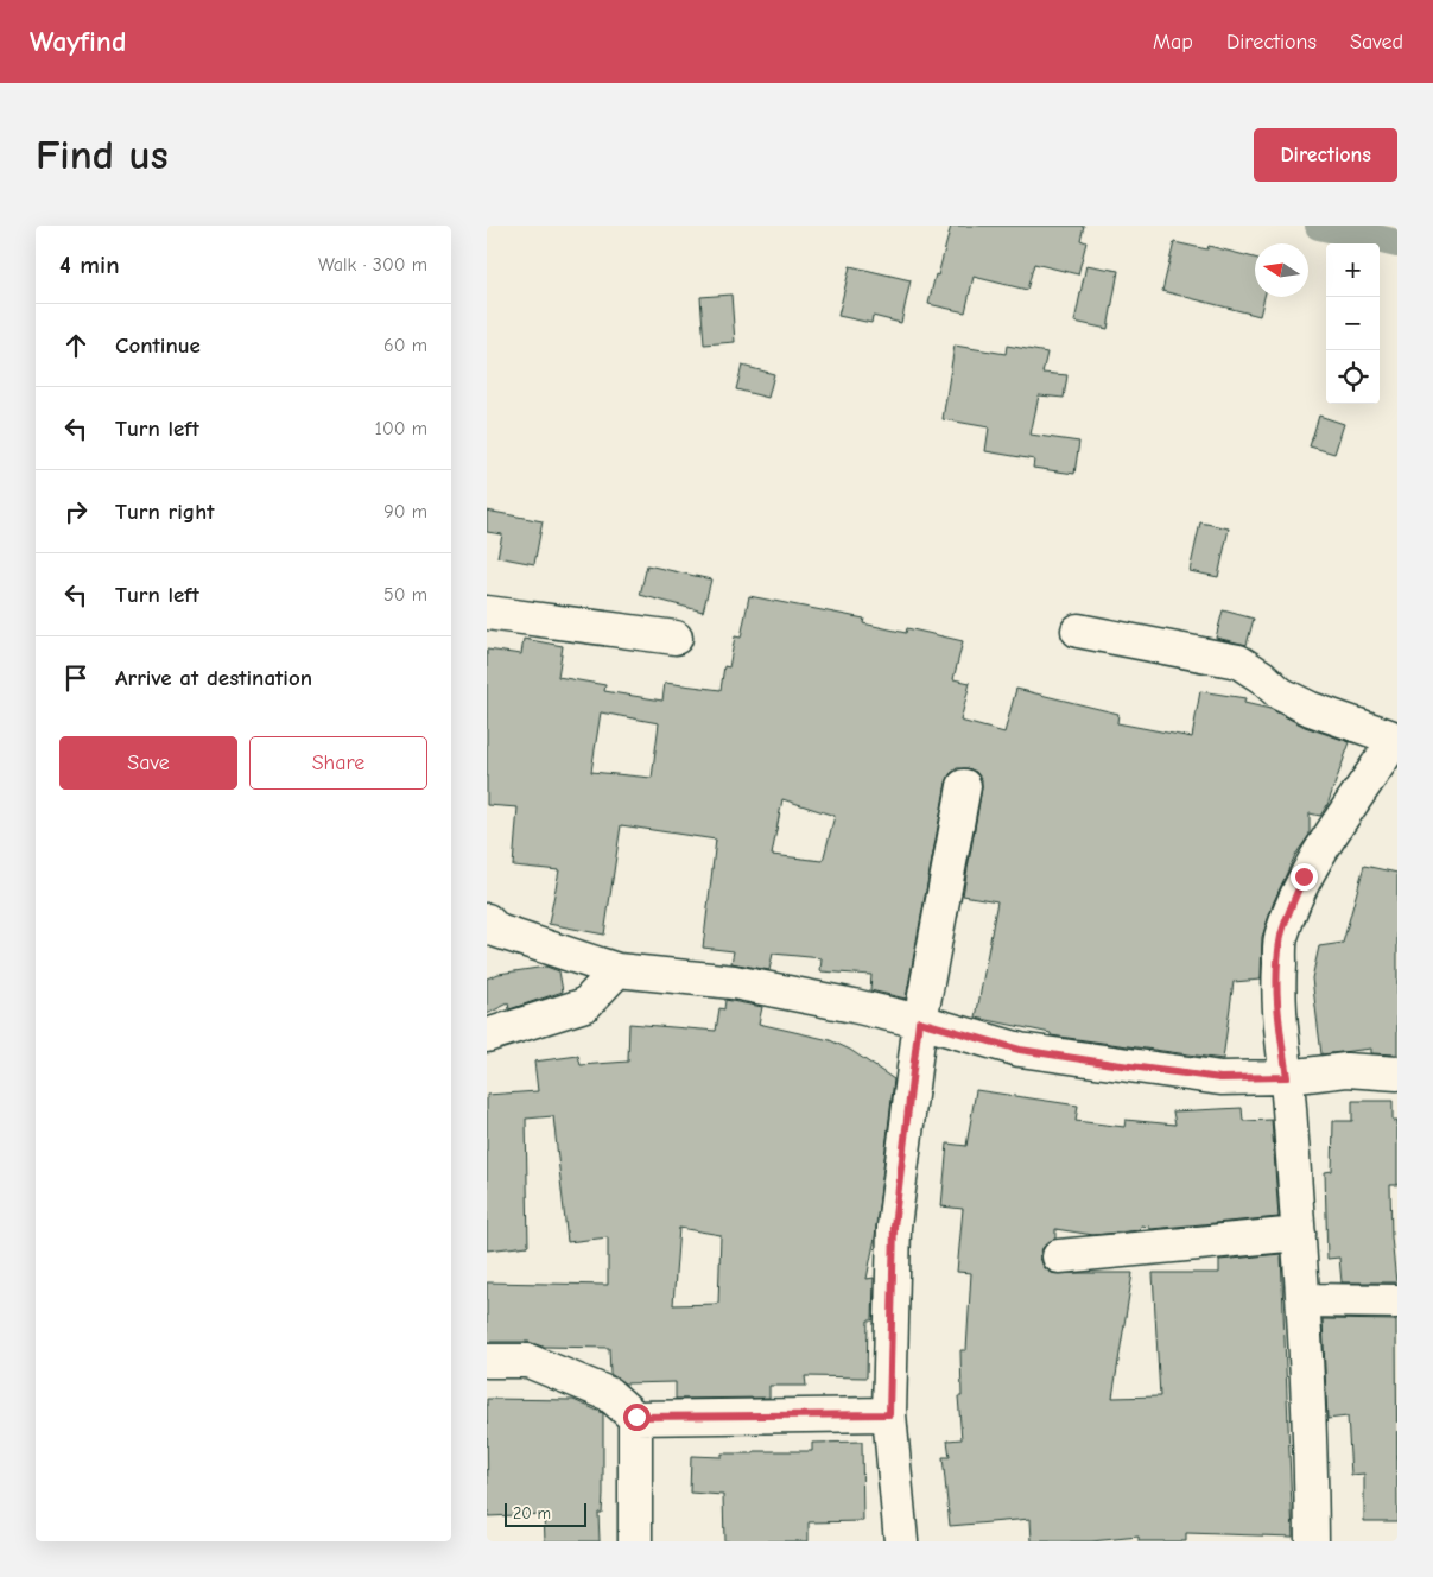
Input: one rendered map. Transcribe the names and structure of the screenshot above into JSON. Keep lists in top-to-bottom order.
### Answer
{
  "scale_bar": "20 m",
  "north": "left",
  "page": {
    "header": "Wayfind",
    "nav": ["Map", "Directions", "Saved"],
    "buttons": [
      "Directions",
      ["Save", "Share"]
    ],
    "title": "Find us",
    "heading": ["4 min", "Walk · 300 m"],
    "map_buttons": ["+", "−"],
    "list": [
      ["Continue", "60 m"],
      ["Turn left", "100 m"],
      ["Turn right", "90 m"],
      ["Turn left", "50 m"],
      "Arrive at destination"
    ],
    "scale": "20 m"
  }
}
